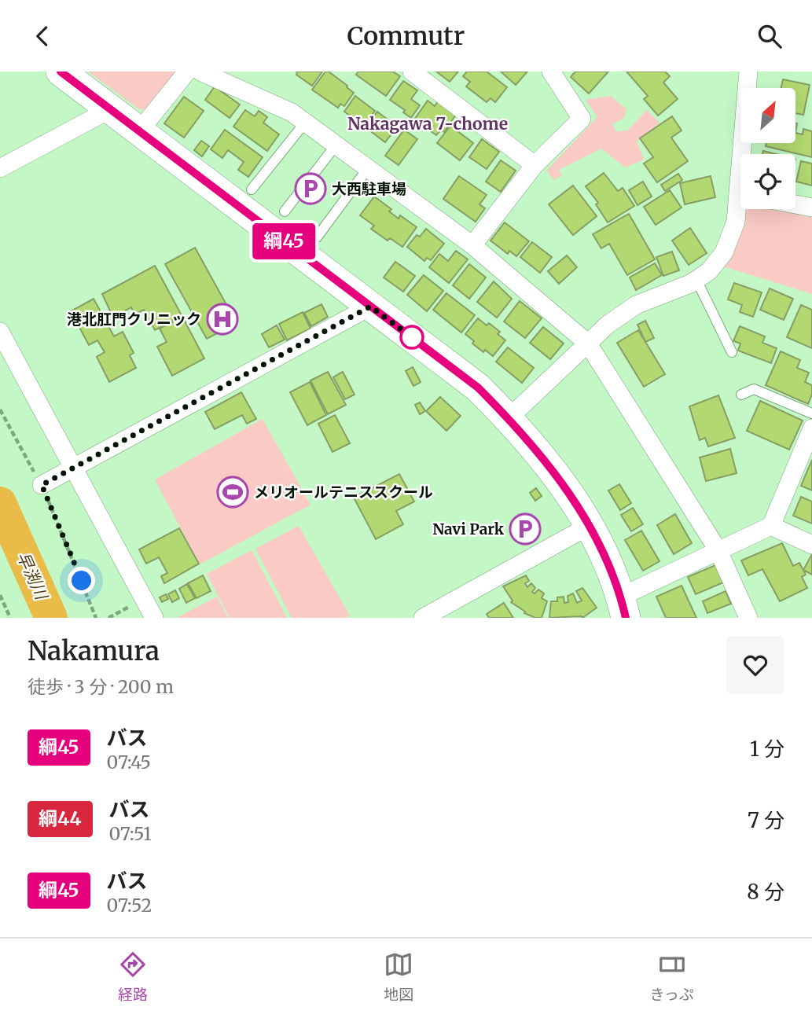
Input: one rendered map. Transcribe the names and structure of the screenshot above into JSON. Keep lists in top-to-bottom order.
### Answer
{
  "districts": ["Nakagawa 7-chome"],
  "water": ["早渕川"],
  "places": {
    "parking": ["大西駐車場", "Navi Park"],
    "hospital": ["港北肛門クリニック"],
    "sports": ["メリオールテニススクール"]
  },
  "lines": ["bus line 綱45"],
  "north": "top right",
  "page": {
    "header": "Commutr",
    "on_map": "綱45",
    "heading": ["Nakamura", "徒歩 · 3 分 · 200 m"],
    "list": [
      {
        "mark": "綱45",
        "name": "バス",
        "note": "07:45",
        "value": "1 分"
      },
      {
        "mark": "綱44",
        "name": "バス",
        "note": "07:51",
        "value": "7 分"
      },
      {
        "mark": "綱45",
        "name": "バス",
        "note": "07:52",
        "value": "8 分"
      }
    ],
    "tabs": ["経路", "地図", "きっぷ"]
  }
}
